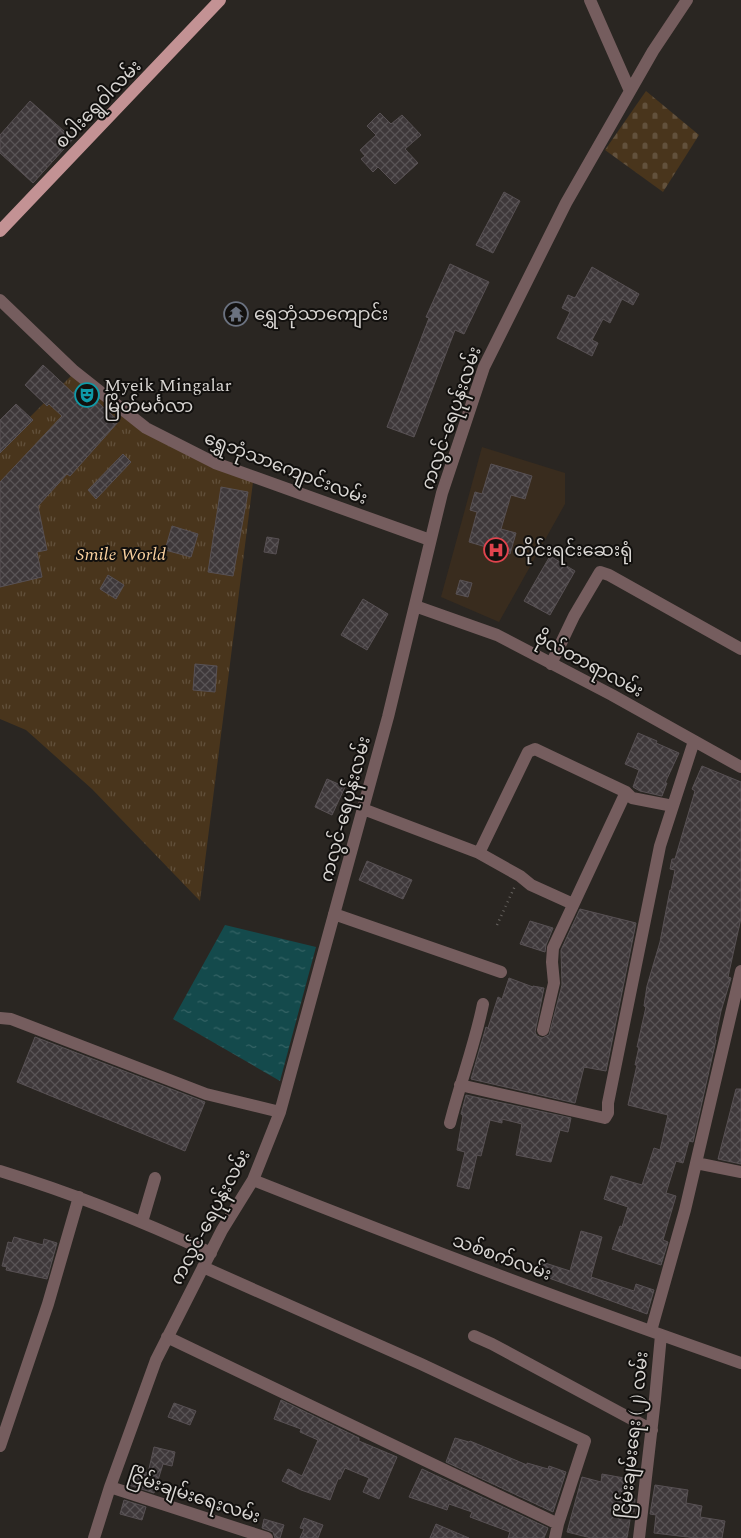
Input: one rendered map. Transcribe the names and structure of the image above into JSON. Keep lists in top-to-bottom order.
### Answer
{
  "streets": {
    "main road": ["စပါးရွေဝါလမ်း"],
    "street": [
      "ကလွင်-ရေပုန်းလမ်း",
      "ရွှေဘုံသာကျောင်းလမ်း",
      "ဗိုလ်တာရာလမ်း",
      "သစ်စက်လမ်း",
      "ငြိမ်းချမ်းရေး (၂) လမ်း",
      "ငြိမ်းချမ်းရေးလမ်း"
    ]
  },
  "crossings": [
    ["ကလွင်-ရေပုန်းလမ်း", "ရွှေဘုံသာကျောင်းလမ်း"],
    ["ကလွင်-ရေပုန်းလမ်း", "ဗိုလ်တာရာလမ်း"],
    ["ကလွင်-ရေပုန်းလမ်း", "သစ်စက်လမ်း"],
    ["ကလွင်-ရေပုန်းလမ်း", "ငြိမ်းချမ်းရေးလမ်း"],
    ["သစ်စက်လမ်း", "ငြိမ်းချမ်းရေး (၂) လမ်း"]
  ],
  "parks": ["Smile World"],
  "places": {
    "temple": ["ရွှေဘုံသာကျောင်း"],
    "theatre": ["Myeik Mingalar မြိတ်မင်္ဂလာ"],
    "hospital": ["တိုင်းရင်းဆေးရုံ"]
  }
}
